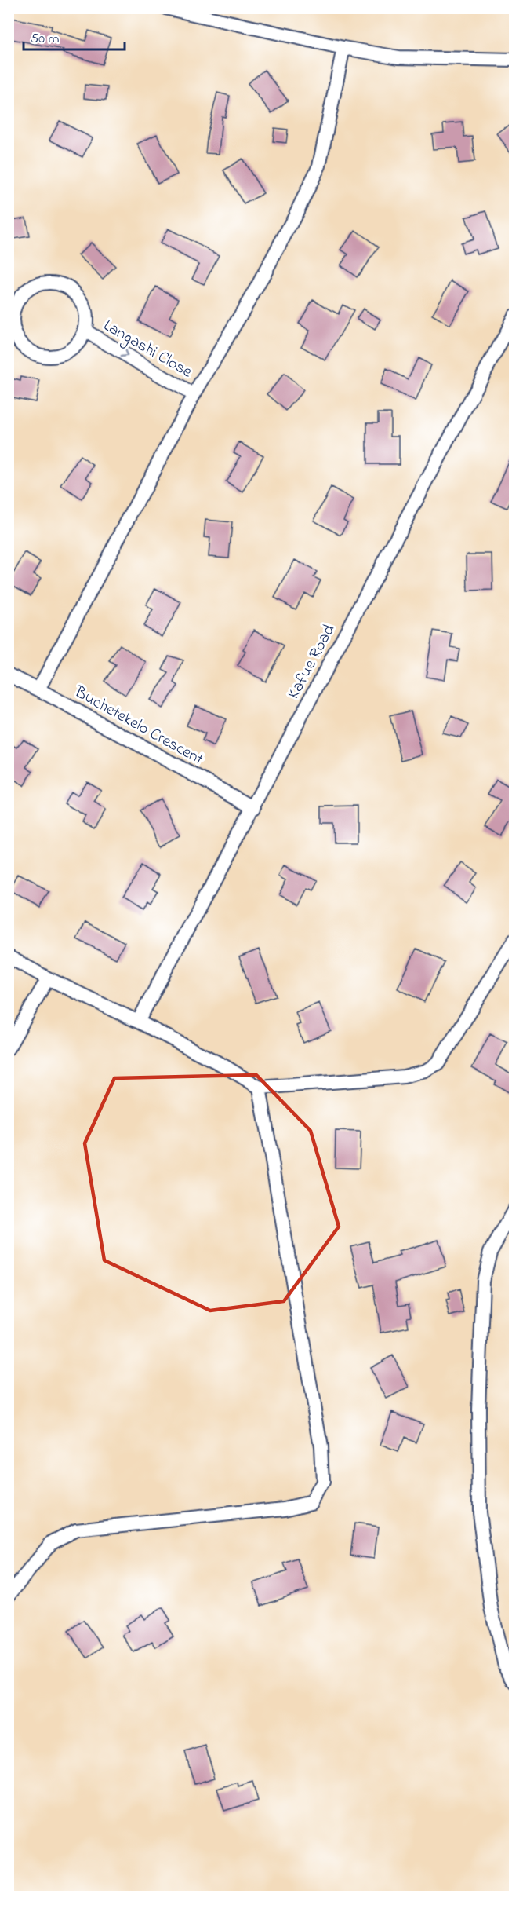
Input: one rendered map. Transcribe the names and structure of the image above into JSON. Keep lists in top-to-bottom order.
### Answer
{
  "streets": {
    "street": ["Langashi Close", "Kafue Road", "Buchetekelo Crescent"]
  },
  "crossings": [
    ["Kafue Road", "Buchetekelo Crescent"]
  ],
  "one_way": ["Langashi Close"],
  "scale_bar": "50 m"
}
